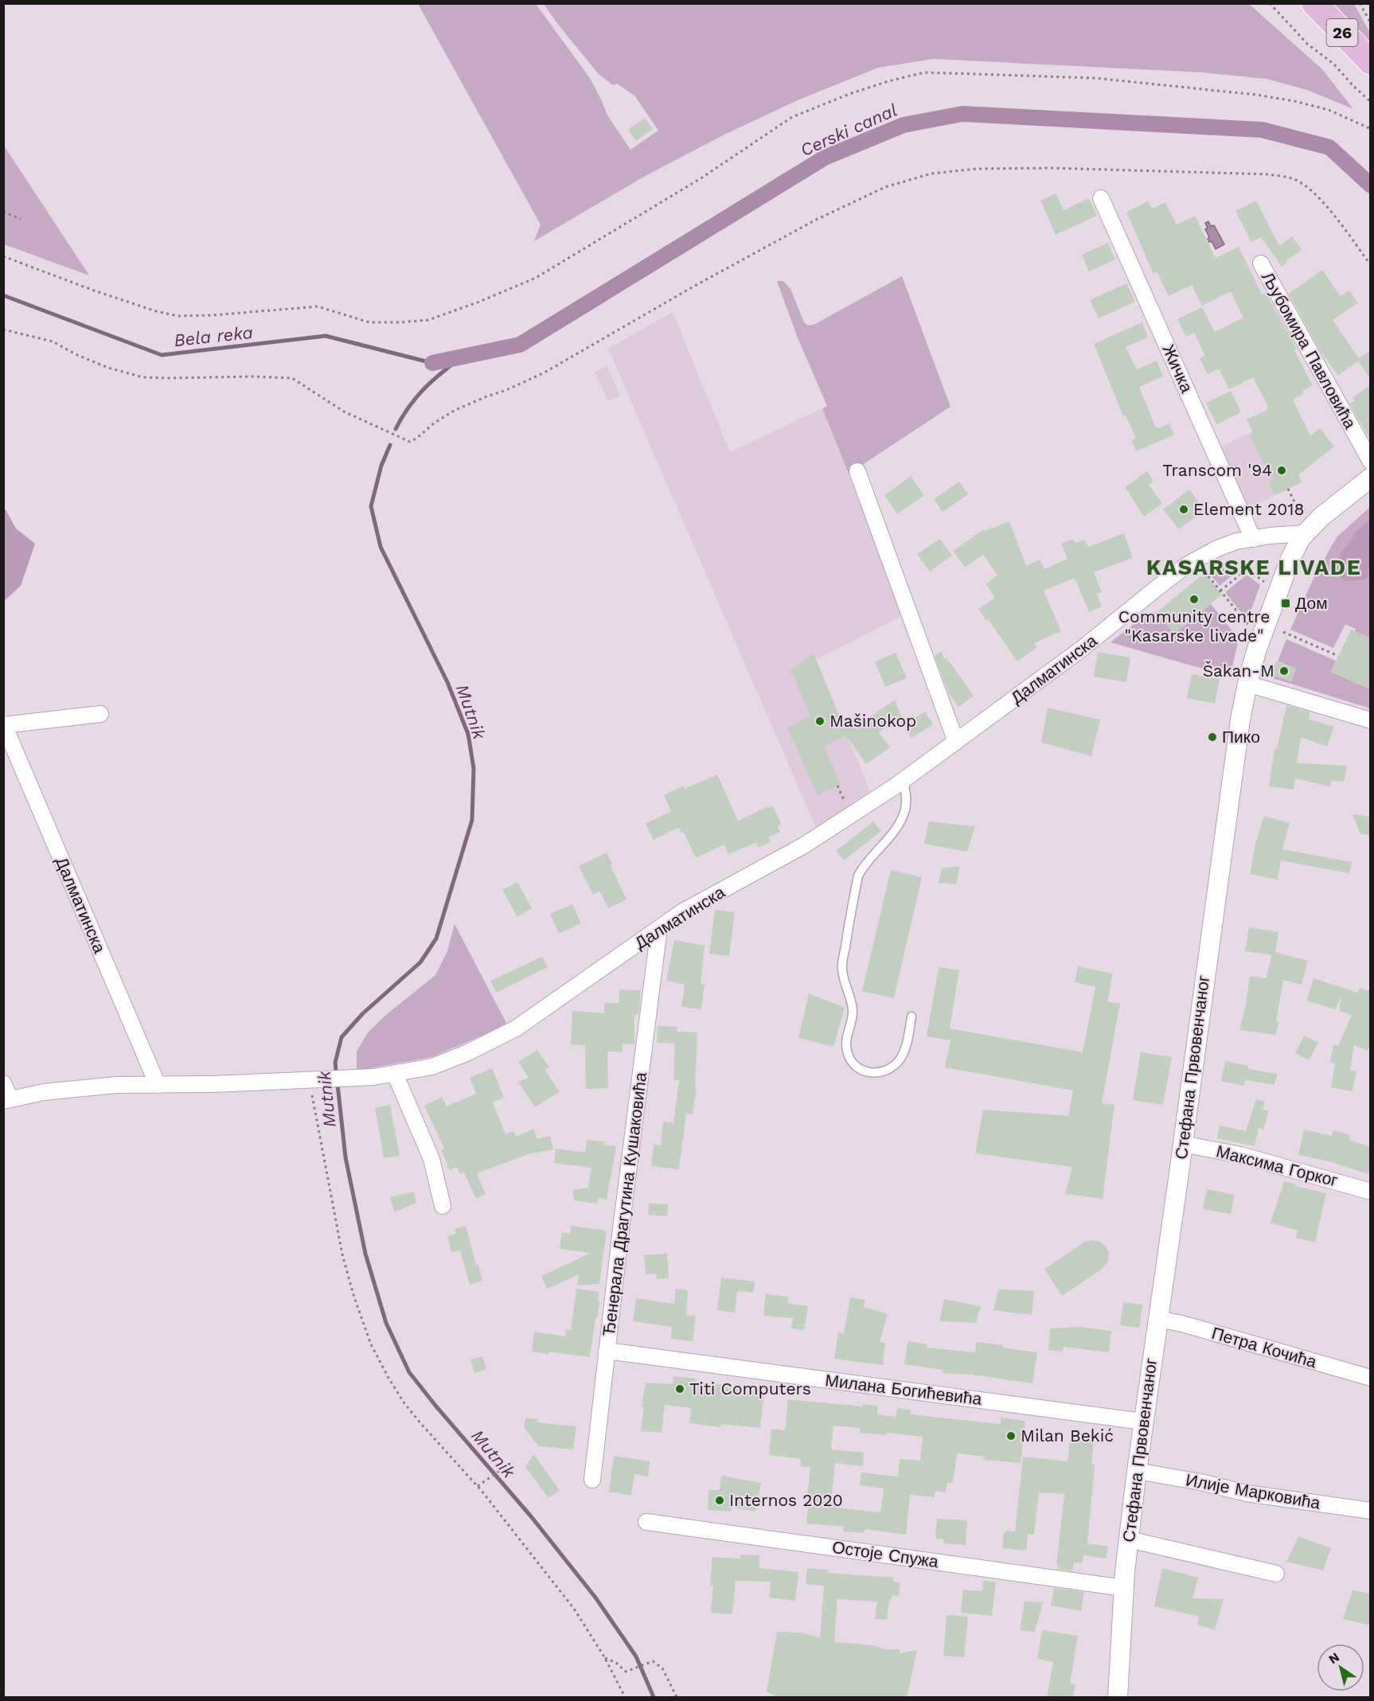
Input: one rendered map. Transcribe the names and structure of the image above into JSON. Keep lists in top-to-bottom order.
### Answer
{
  "streets": {
    "main road": ["26"],
    "street": [
      "Љубомира Павловића",
      "Жичка",
      "Далматинска",
      "Стефана Првовенчаног",
      "Максима Горког",
      "Ђенерала Драгутина Кушаковића",
      "Петра Кочића",
      "Милана Богићевића",
      "Илије Марковића",
      "Остоје Спужа"
    ]
  },
  "crossings": [
    ["Жичка", "Далматинска"],
    ["Далматинска", "Стефана Првовенчаног"],
    ["Далматинска", "Ђенерала Драгутина Кушаковића"],
    ["Стефана Првовенчаног", "Максима Горког"],
    ["Стефана Првовенчаног", "Петра Кочића"],
    ["Стефана Првовенчаног", "Милана Богићевића"],
    ["Стефана Првовенчаног", "Илије Марковића"],
    ["Стефана Првовенчаног", "Остоје Спужа"],
    ["Ђенерала Драгутина Кушаковића", "Милана Богићевића"]
  ],
  "districts": ["KASARSKE LIVADE"],
  "water": ["Cerski canal", "Bela reka", "Mutnik"],
  "places": {
    "other": [
      "Transcom '94",
      "Element 2018",
      "Community centre \"Kasarske livade\"",
      "Šakan-M",
      "Mašinokop",
      "Пико",
      "Titi Computers",
      "Milan Bekić",
      "Internos 2020"
    ],
    "transit": ["Дом"]
  },
  "north": "top left"
}
